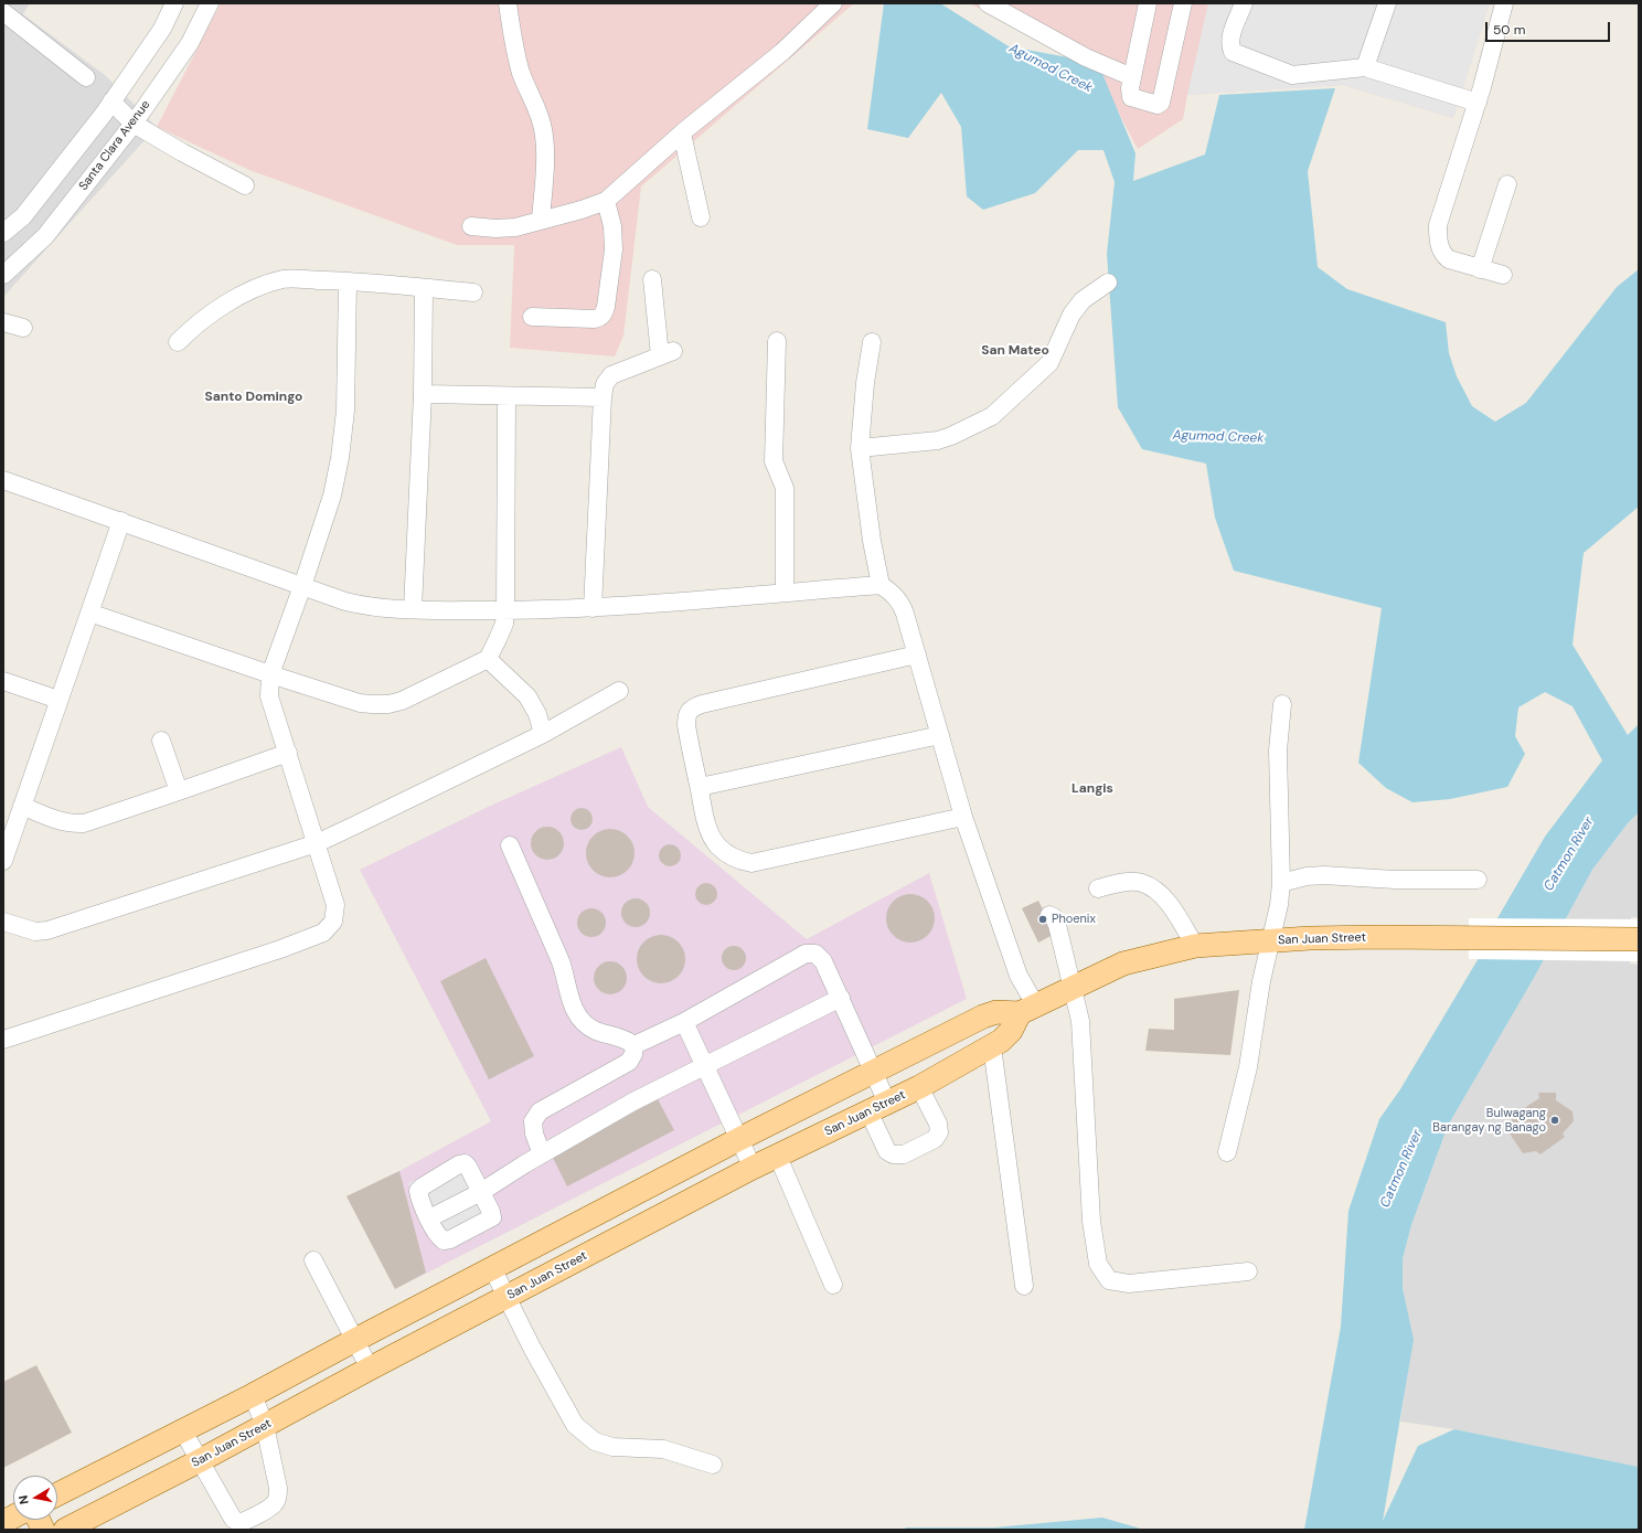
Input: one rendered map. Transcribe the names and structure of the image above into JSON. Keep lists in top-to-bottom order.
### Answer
{
  "streets": {
    "main road": ["San Juan Street"],
    "street": ["Santa Clara Avenue"]
  },
  "districts": ["San Mateo", "Santo Domingo", "Langis"],
  "water": ["Agumod Creek", "Catmon River"],
  "places": ["Phoenix", "Bulwagang Barangay ng Banago"],
  "scale_bar": "50 m",
  "north": "left"
}
